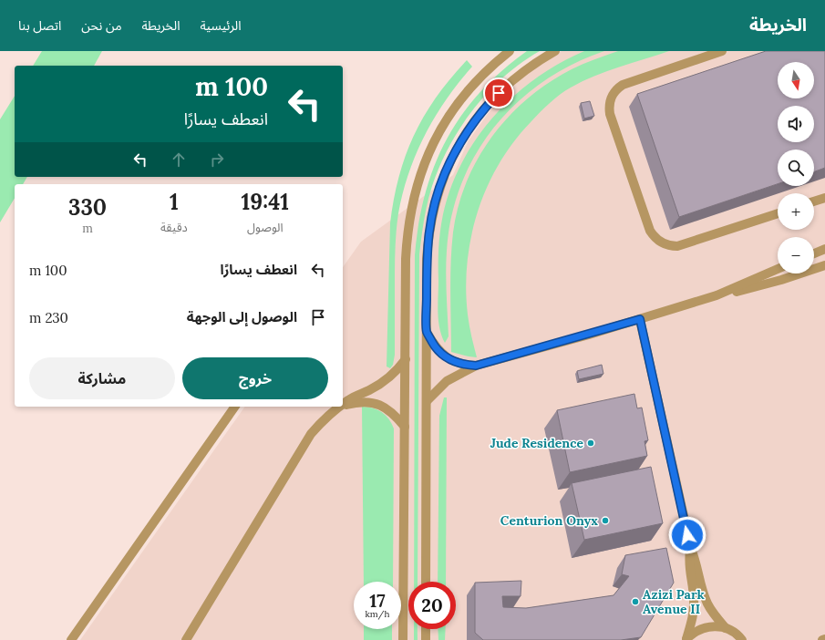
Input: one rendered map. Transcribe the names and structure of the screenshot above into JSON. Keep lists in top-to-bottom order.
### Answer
{
  "places": ["Jude Residence", "Centurion Onyx", "Azizi Park Avenue II"],
  "north": "bottom",
  "page": {
    "header": "الخريطة",
    "nav": [
      "الرئيسية",
      "الخريطة",
      "من نحن",
      "اتصل بنا"
    ],
    "map_buttons": ["+", "−"],
    "turn": ["100 m", "انعطف يسارًا"],
    "eta": [
      "19:41",
      "الوصول",
      "1",
      "دقيقة",
      "330",
      "m"
    ],
    "list": [
      {
        "name": "انعطف يسارًا",
        "value": "100 m"
      },
      {
        "name": "الوصول إلى الوجهة",
        "value": "230 m"
      }
    ],
    "buttons": ["خروج", "مشاركة"],
    "speed": "17 km/h",
    "limit": "20"
  }
}
